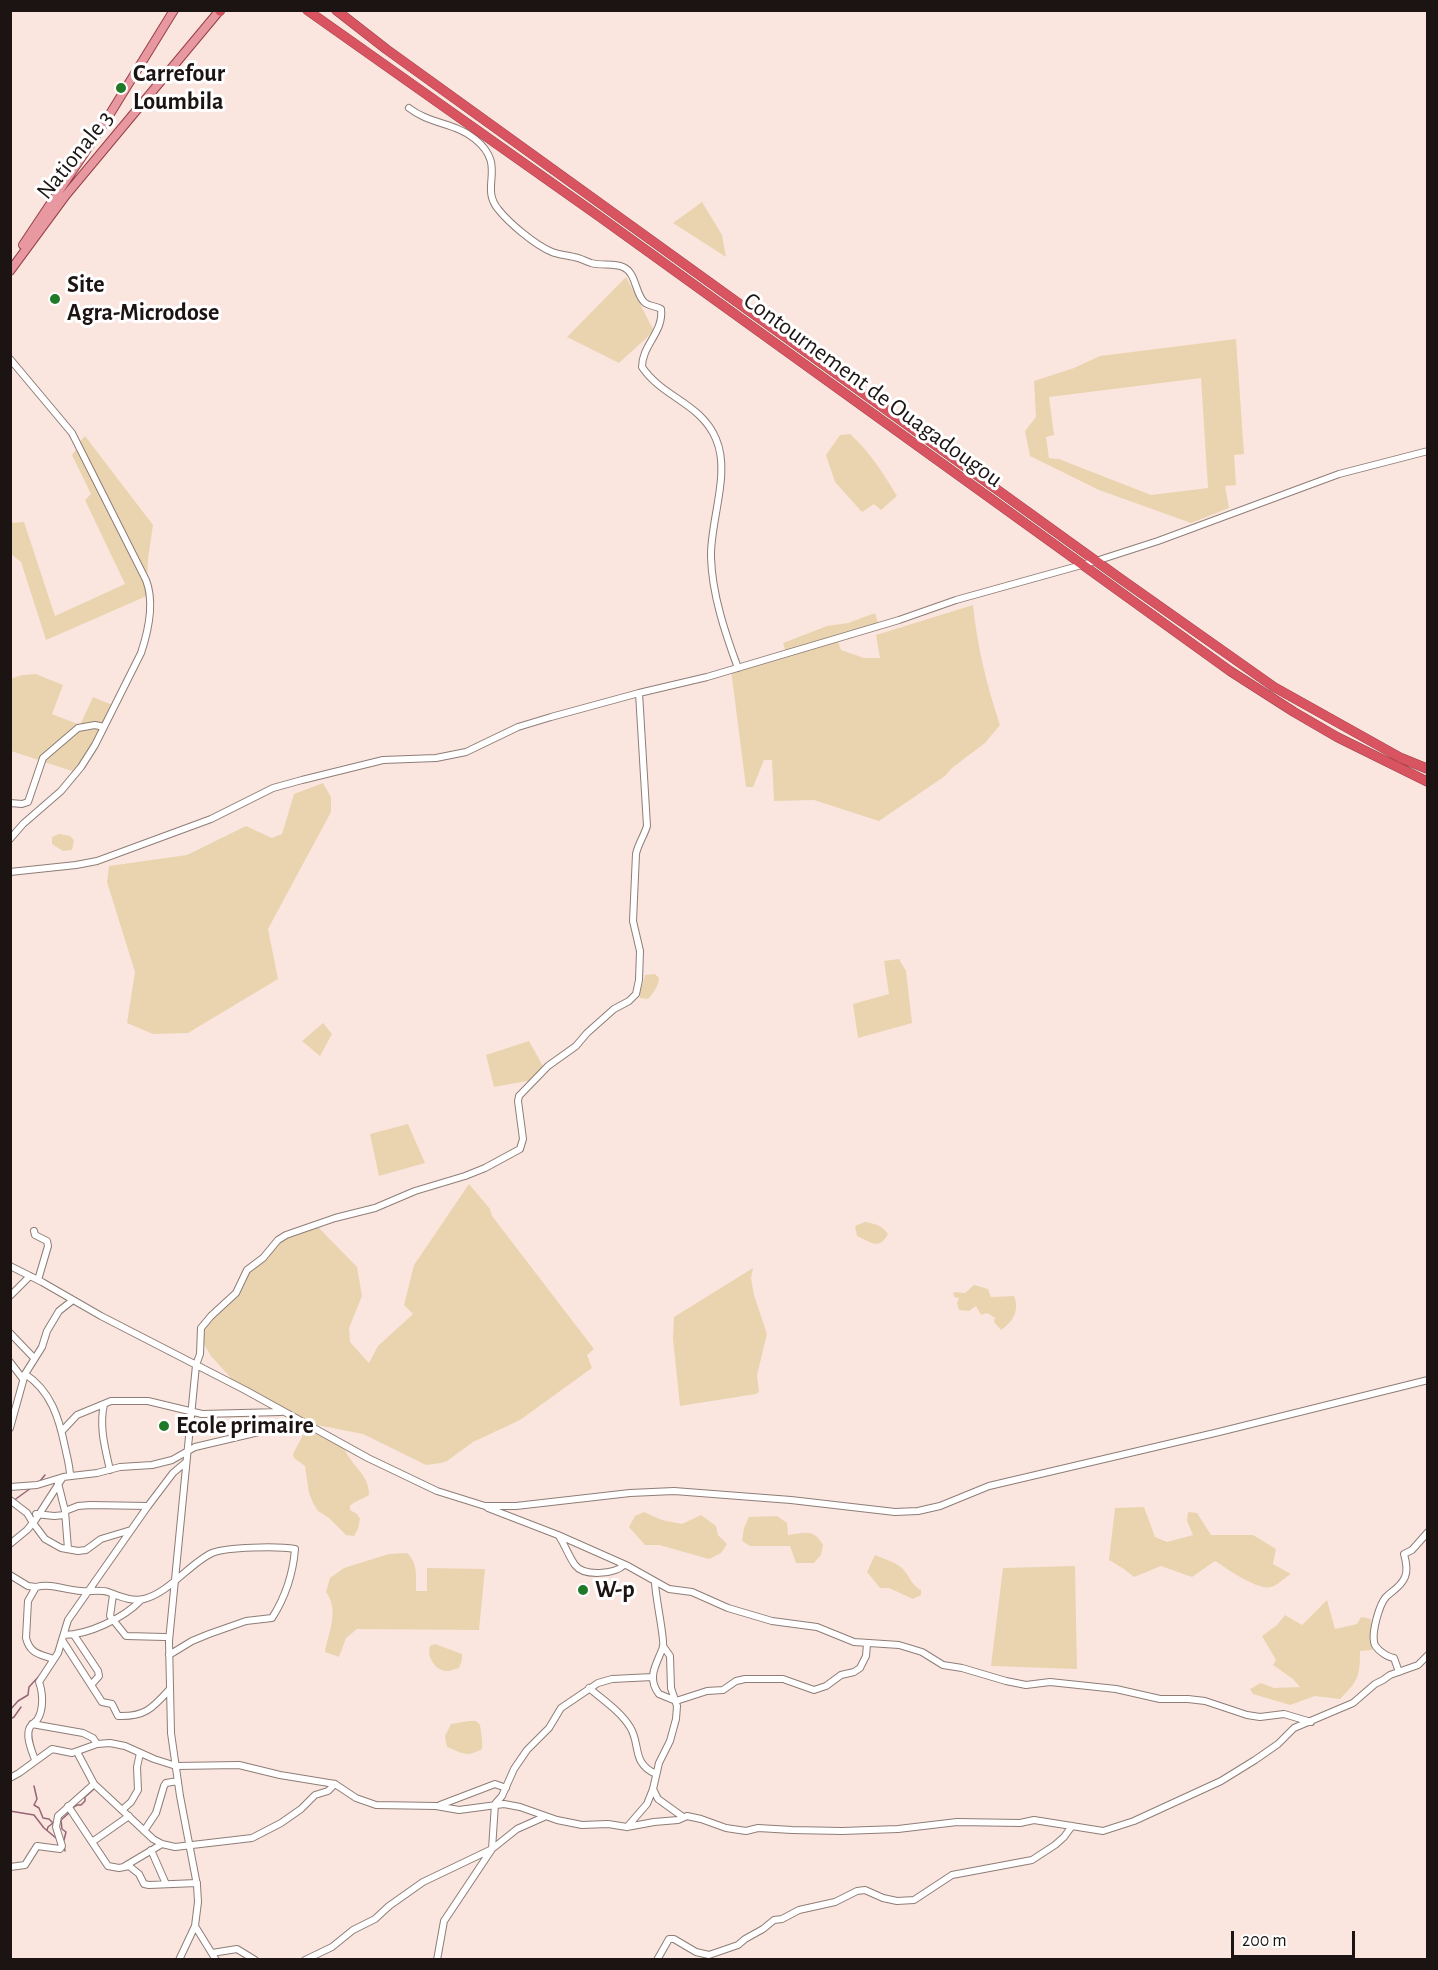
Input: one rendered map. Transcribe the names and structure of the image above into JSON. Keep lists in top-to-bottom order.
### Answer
{
  "streets": {
    "highway": ["Contournement de Ouagadougou"],
    "main road": ["Nationale 3"]
  },
  "places": [
    "Carrefour Loumbila",
    "Site Agra-Microdose",
    "Ecole primaire",
    "W-p"
  ],
  "scale_bar": "200 m"
}
